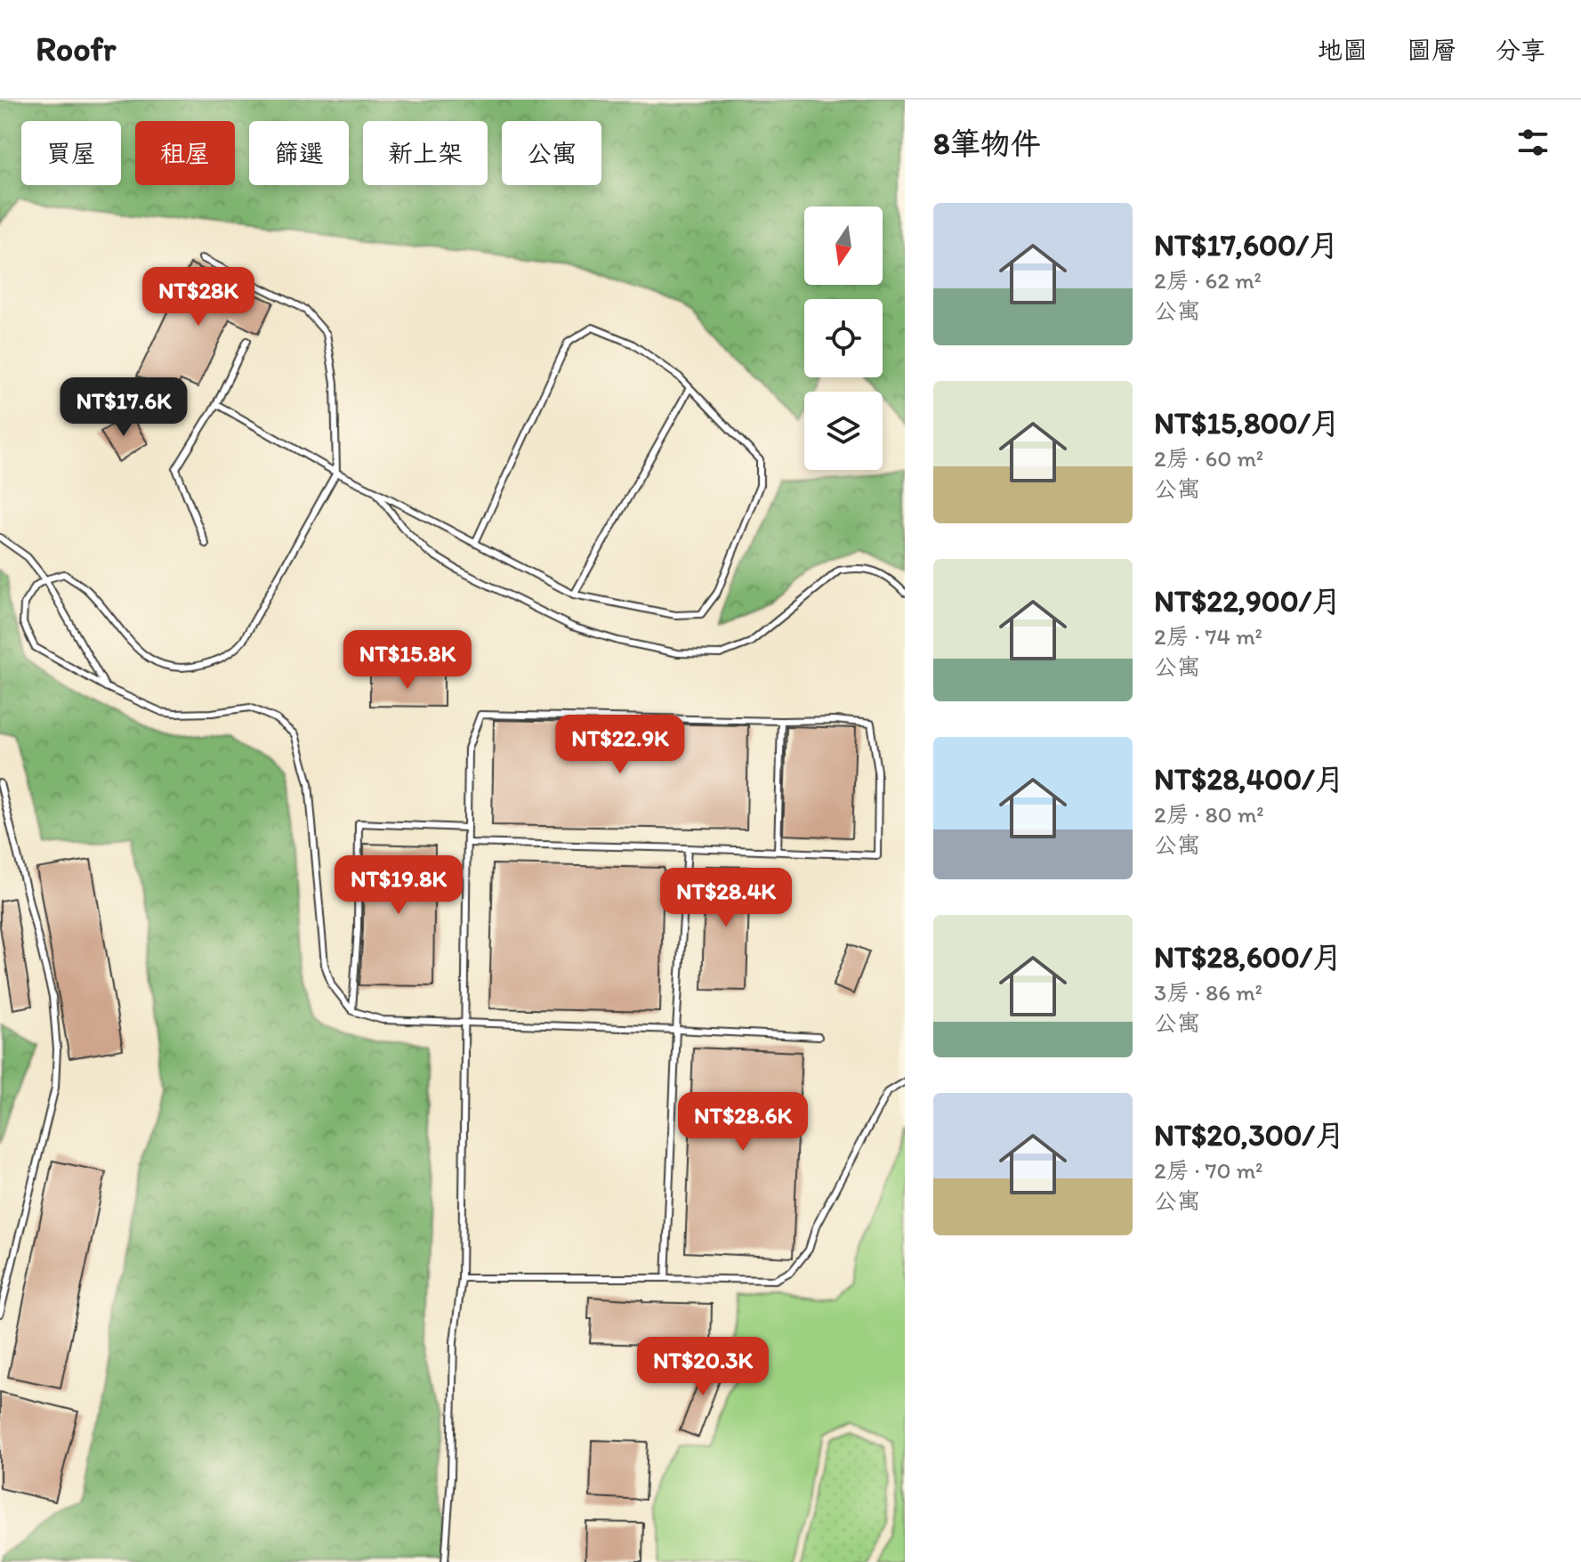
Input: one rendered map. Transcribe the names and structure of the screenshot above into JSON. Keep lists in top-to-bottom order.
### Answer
{
  "north": "bottom",
  "page": {
    "header": "Roofr",
    "nav": ["地圖", "圖層", "分享"],
    "heading": "8筆物件",
    "chip": [
      "買屋",
      "租屋",
      "篩選",
      "新上架",
      "公寓"
    ],
    "list": [
      {
        "name": "NT$17,600/月",
        "note": "2房 · 62 m² · 公寓"
      },
      {
        "name": "NT$15,800/月",
        "note": "2房 · 60 m² · 公寓"
      },
      {
        "name": "NT$22,900/月",
        "note": "2房 · 74 m² · 公寓"
      },
      {
        "name": "NT$28,400/月",
        "note": "2房 · 80 m² · 公寓"
      },
      {
        "name": "NT$28,600/月",
        "note": "3房 · 86 m² · 公寓"
      },
      {
        "name": "NT$20,300/月",
        "note": "2房 · 70 m² · 公寓"
      }
    ],
    "price": [
      "NT$28K",
      "NT$17.6K",
      "NT$15.8K",
      "NT$22.9K",
      "NT$19.8K",
      "NT$28.4K",
      "NT$28.6K",
      "NT$20.3K"
    ]
  }
}
